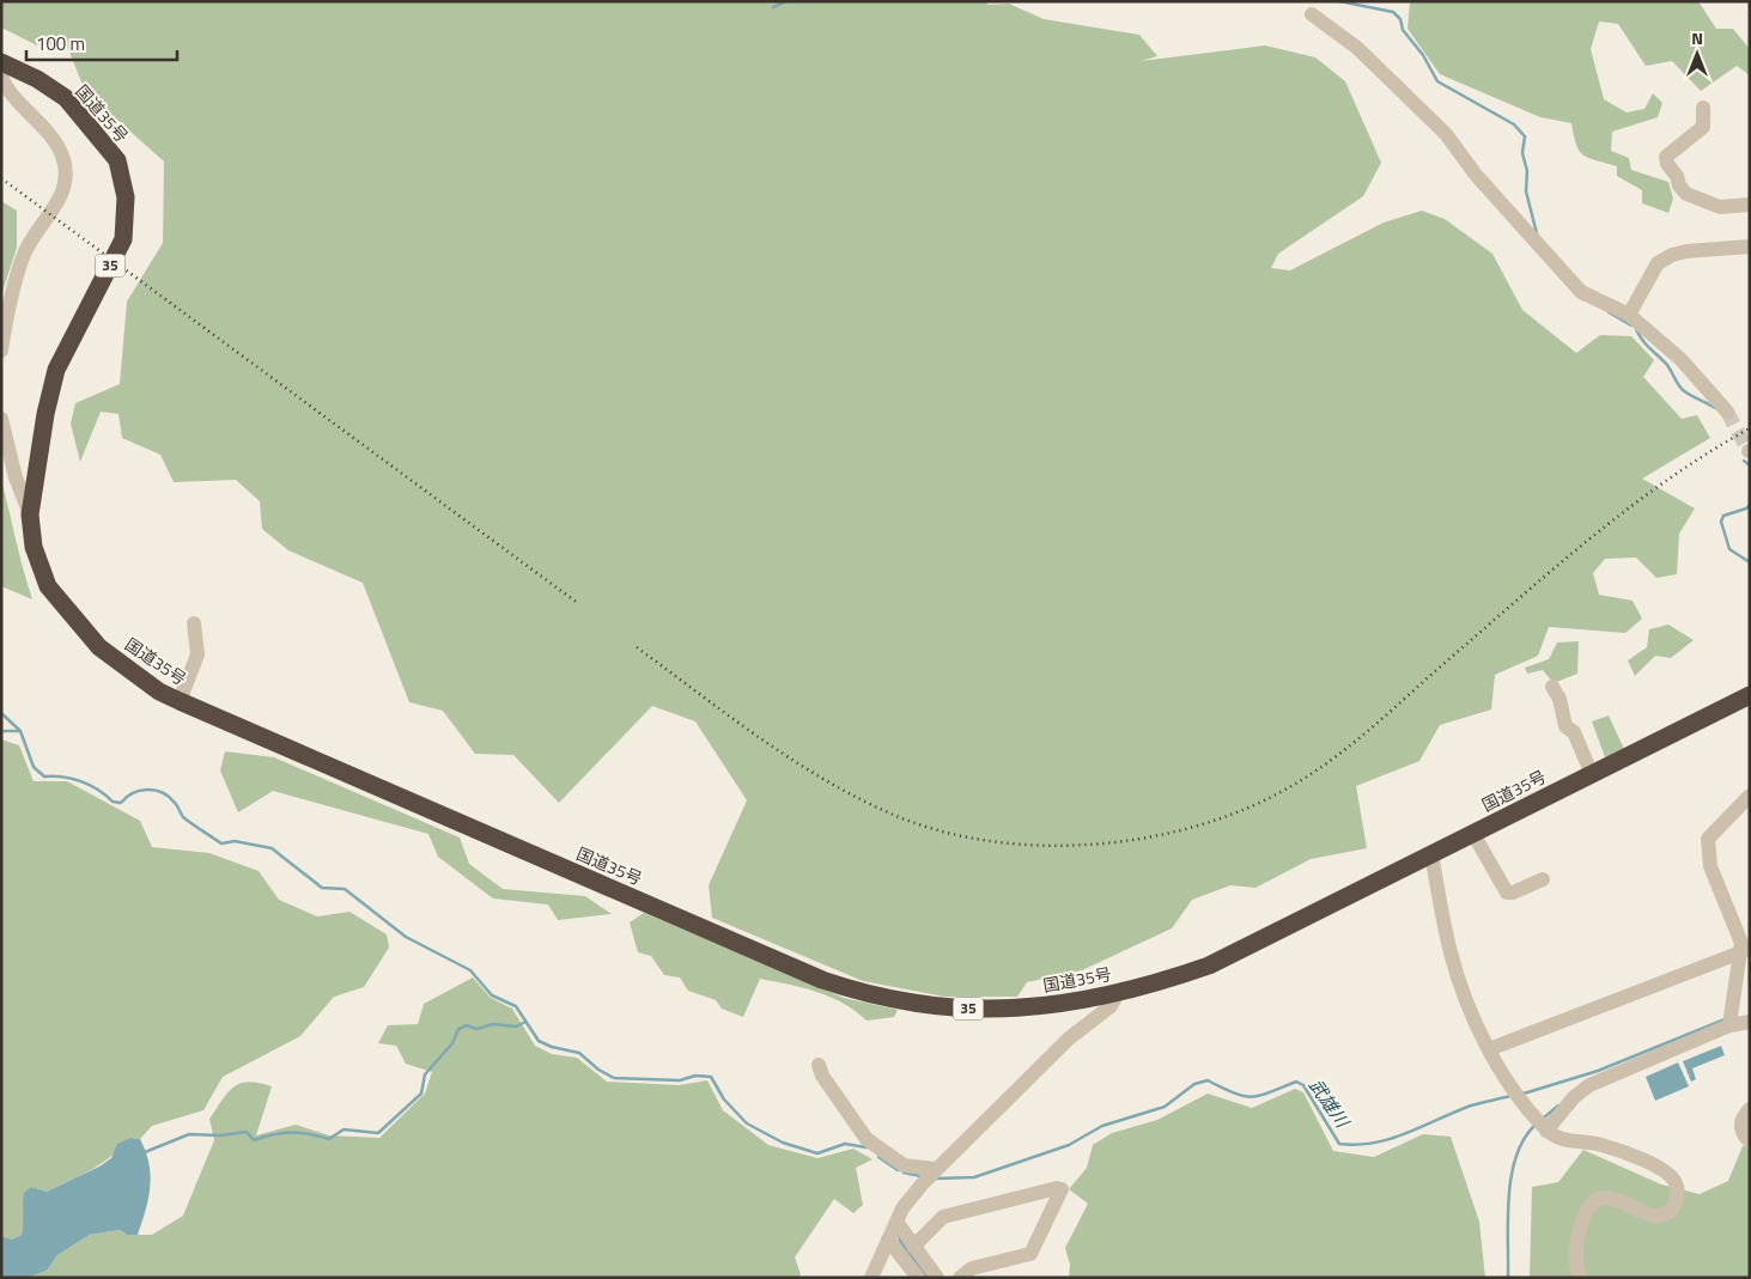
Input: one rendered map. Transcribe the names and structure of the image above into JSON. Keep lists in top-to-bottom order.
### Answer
{
  "streets": {
    "highway": ["国道35号", "35"]
  },
  "crossings": [
    ["国道35号", "35"]
  ],
  "water": ["武雄川"],
  "scale_bar": "100 m",
  "north": "top"
}
